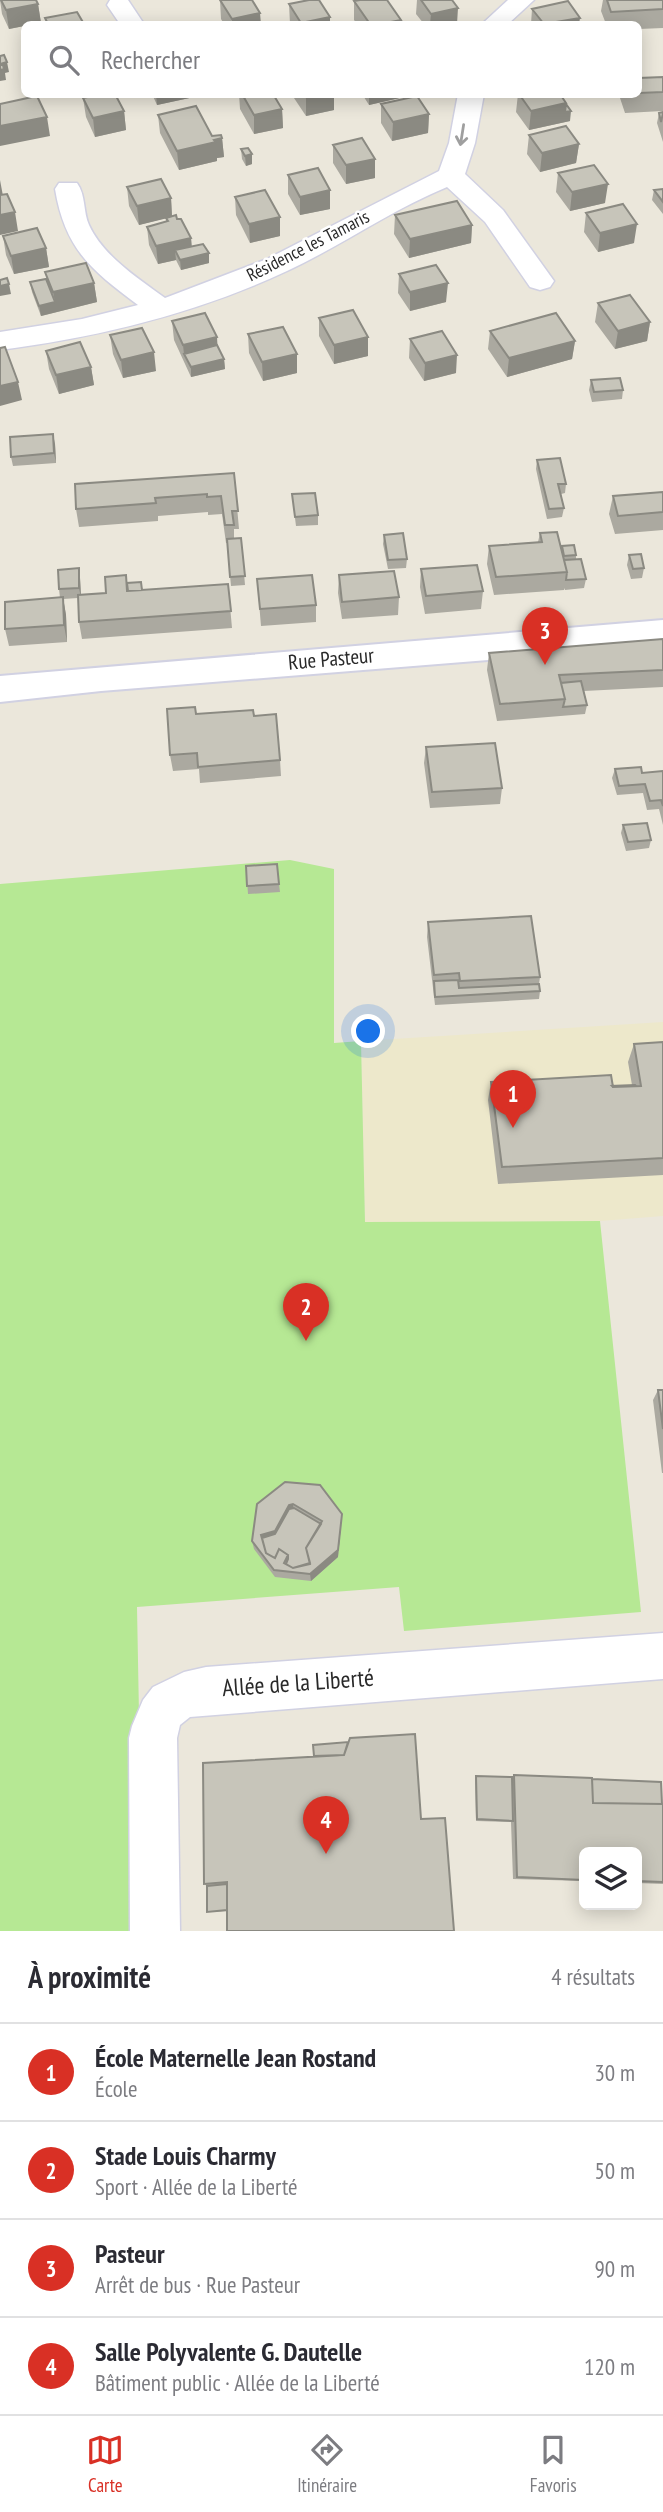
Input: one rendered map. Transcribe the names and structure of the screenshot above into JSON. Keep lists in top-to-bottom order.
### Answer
{
  "streets": {
    "street": ["Résidence les Tamaris", "Rue Pasteur", "Allée de la Liberté"]
  },
  "page": {
    "search": "Rechercher",
    "pins": [
      "3",
      "1",
      "2",
      "4"
    ],
    "heading": ["À proximité", "4 résultats"],
    "list": [
      {
        "mark": "1",
        "name": "École Maternelle Jean Rostand",
        "note": "École",
        "value": "30 m"
      },
      {
        "mark": "2",
        "name": "Stade Louis Charmy",
        "note": "Sport · Allée de la Liberté",
        "value": "50 m"
      },
      {
        "mark": "3",
        "name": "Pasteur",
        "note": "Arrêt de bus · Rue Pasteur",
        "value": "90 m"
      },
      {
        "mark": "4",
        "name": "Salle Polyvalente G. Dautelle",
        "note": "Bâtiment public · Allée de la Liberté",
        "value": "120 m"
      }
    ],
    "nav": ["Carte", "Itinéraire", "Favoris"]
  }
}
